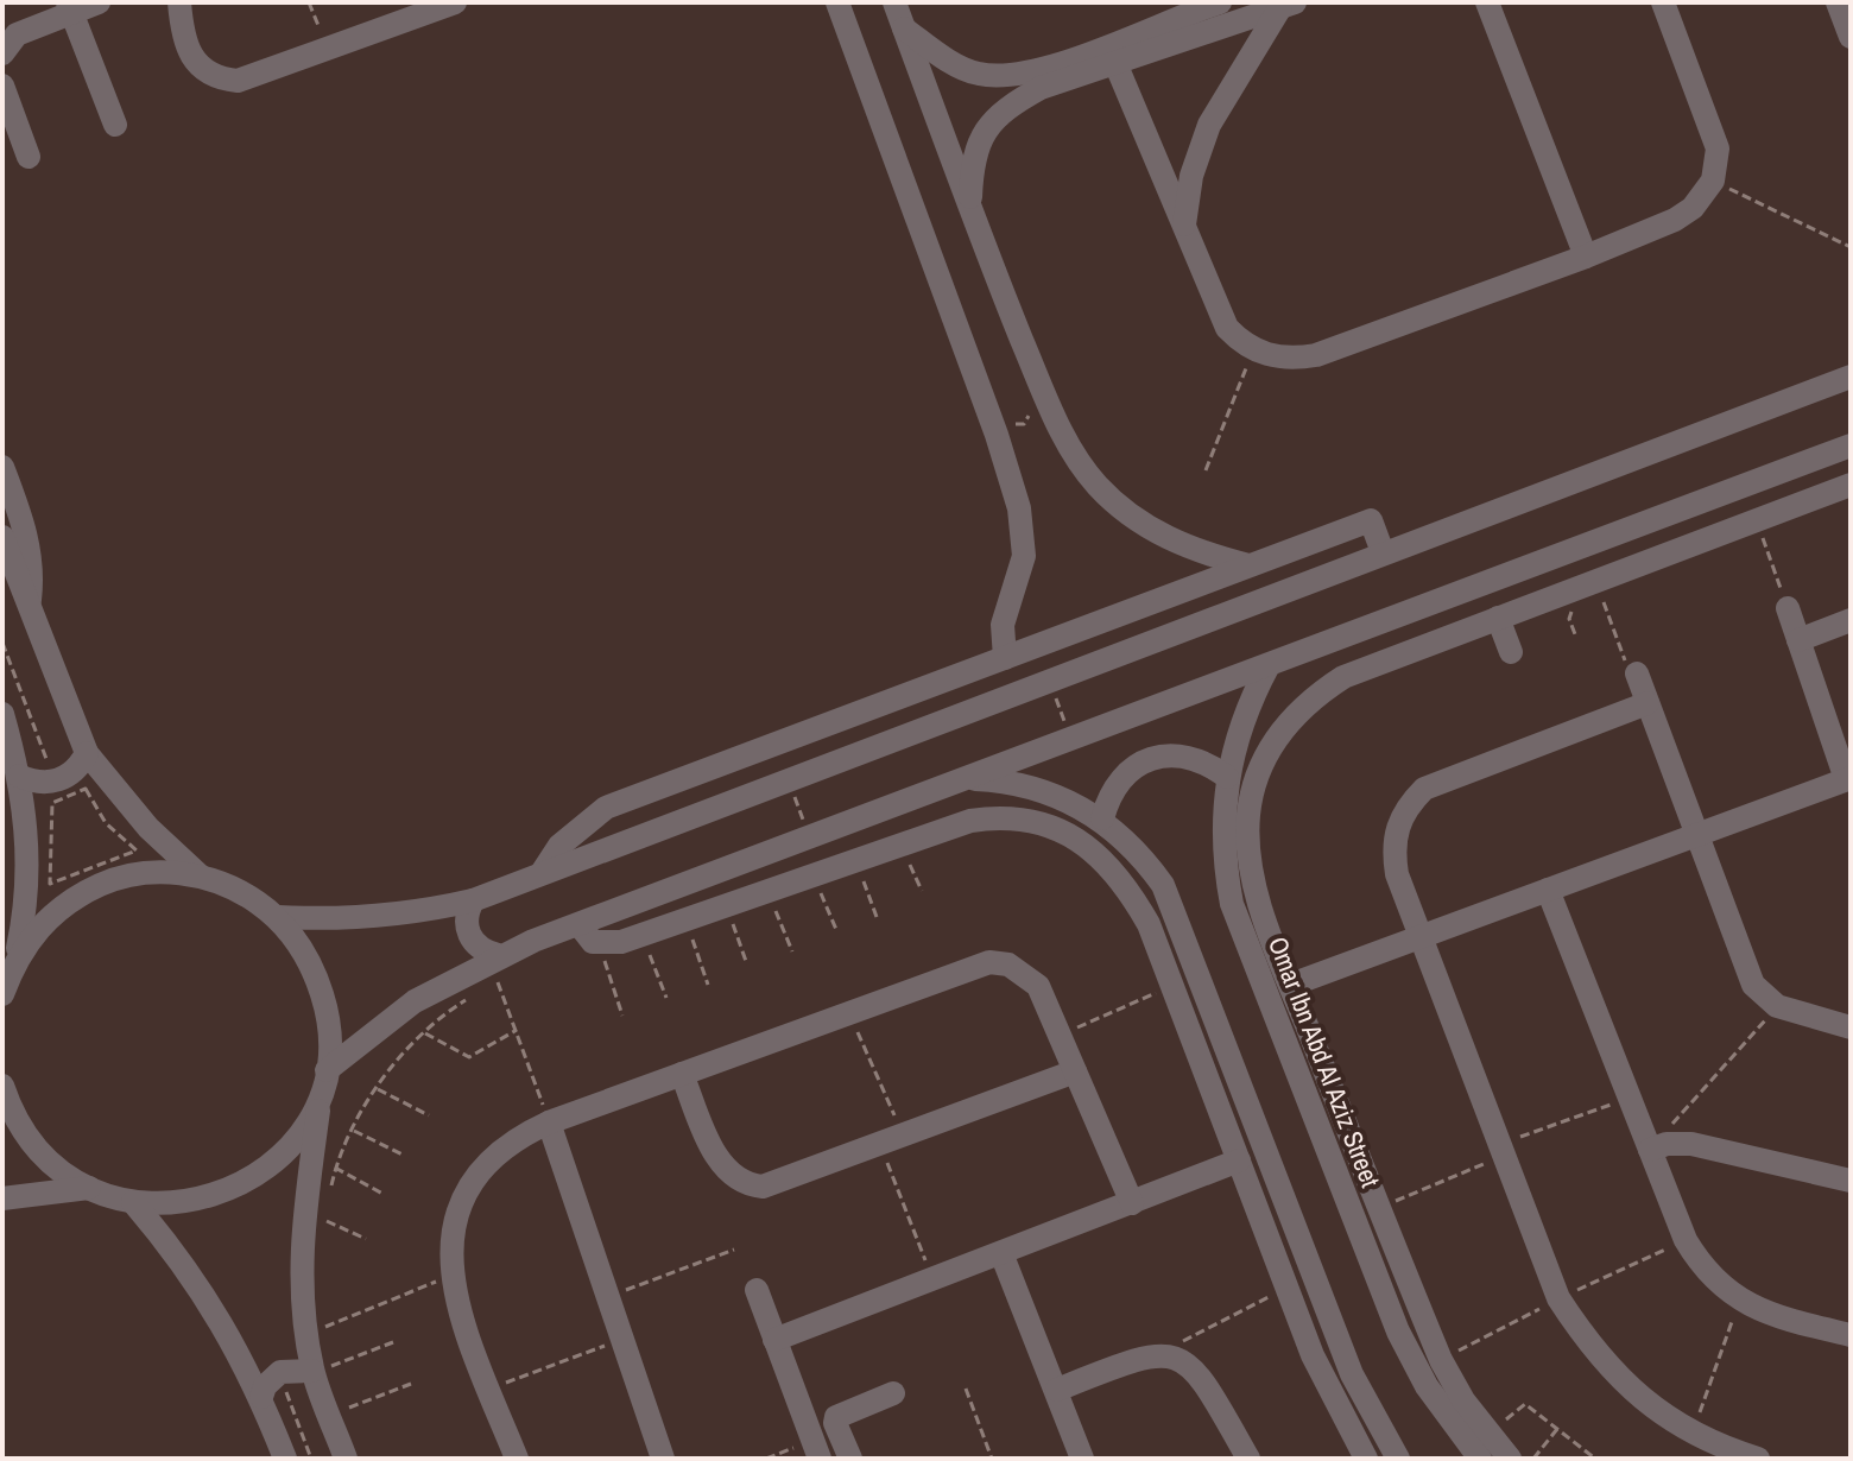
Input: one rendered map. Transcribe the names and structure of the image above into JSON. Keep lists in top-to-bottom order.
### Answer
{
  "streets": {
    "street": ["Omar Ibn Abd Al Aziz Street"]
  }
}
